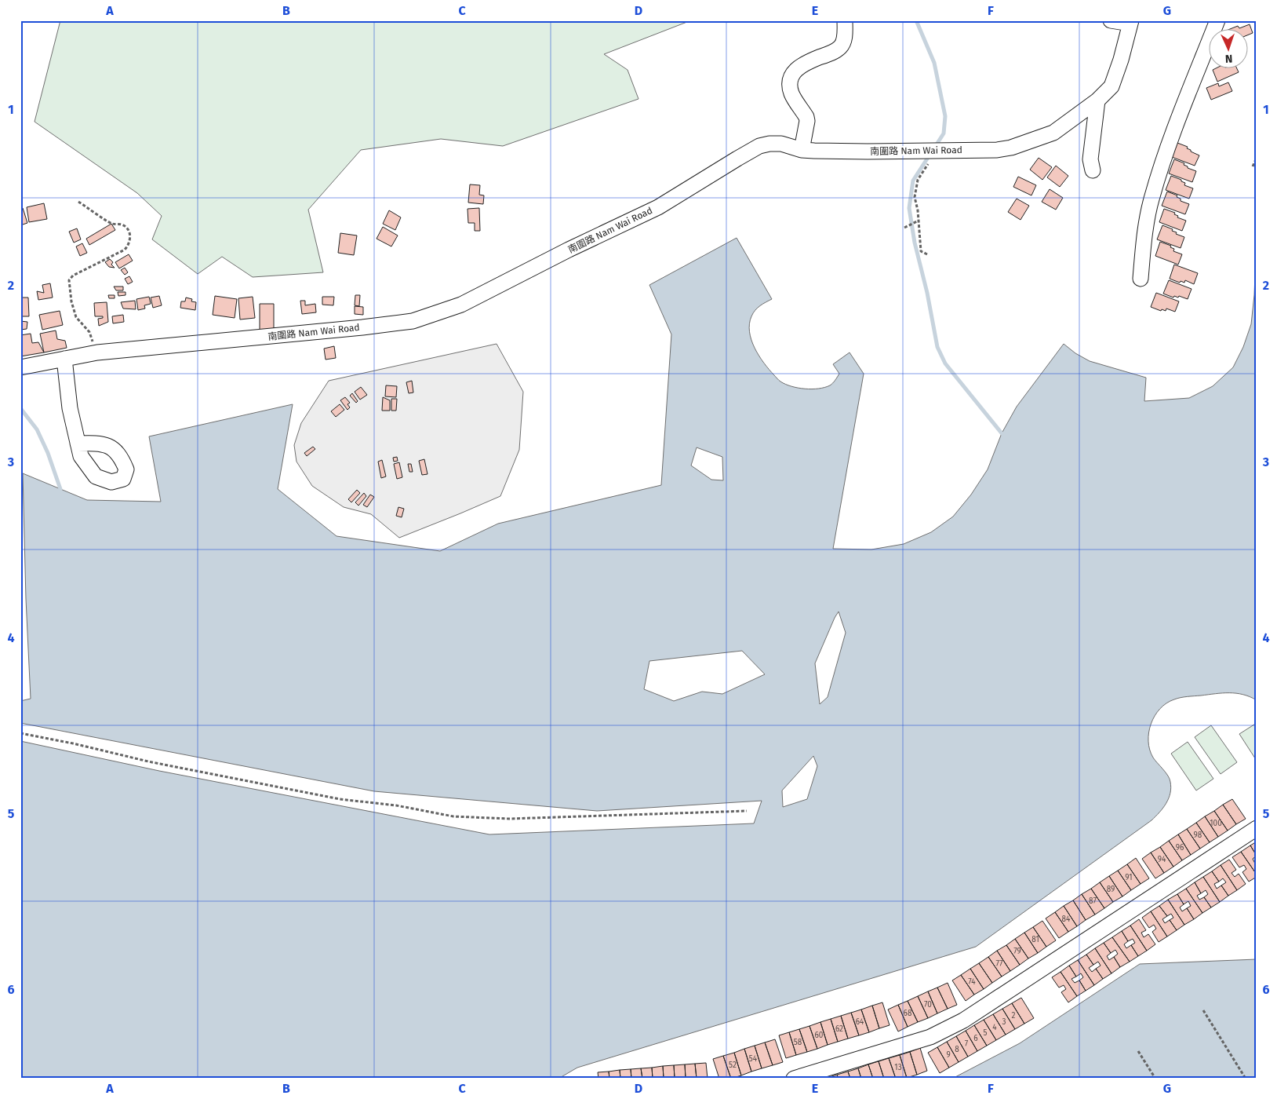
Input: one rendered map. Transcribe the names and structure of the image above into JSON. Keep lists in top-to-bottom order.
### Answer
{
  "streets": {
    "street": ["南圍路 Nam Wai Road"]
  },
  "house_numbers": [
    "100",
    "98",
    "96",
    "94",
    "91",
    "89",
    "87",
    "84",
    "81",
    "79",
    "77",
    "74",
    "70",
    "68",
    "2",
    "64",
    "3",
    "4",
    "62",
    "5",
    "60",
    "6",
    "58",
    "7",
    "8",
    "9",
    "54",
    "52",
    "13"
  ],
  "north": "bottom",
  "grid": {
    "columns": [
      "A",
      "B",
      "C",
      "D",
      "E",
      "F",
      "G"
    ],
    "rows": [
      "1",
      "2",
      "3",
      "4",
      "5",
      "6"
    ]
  }
}
